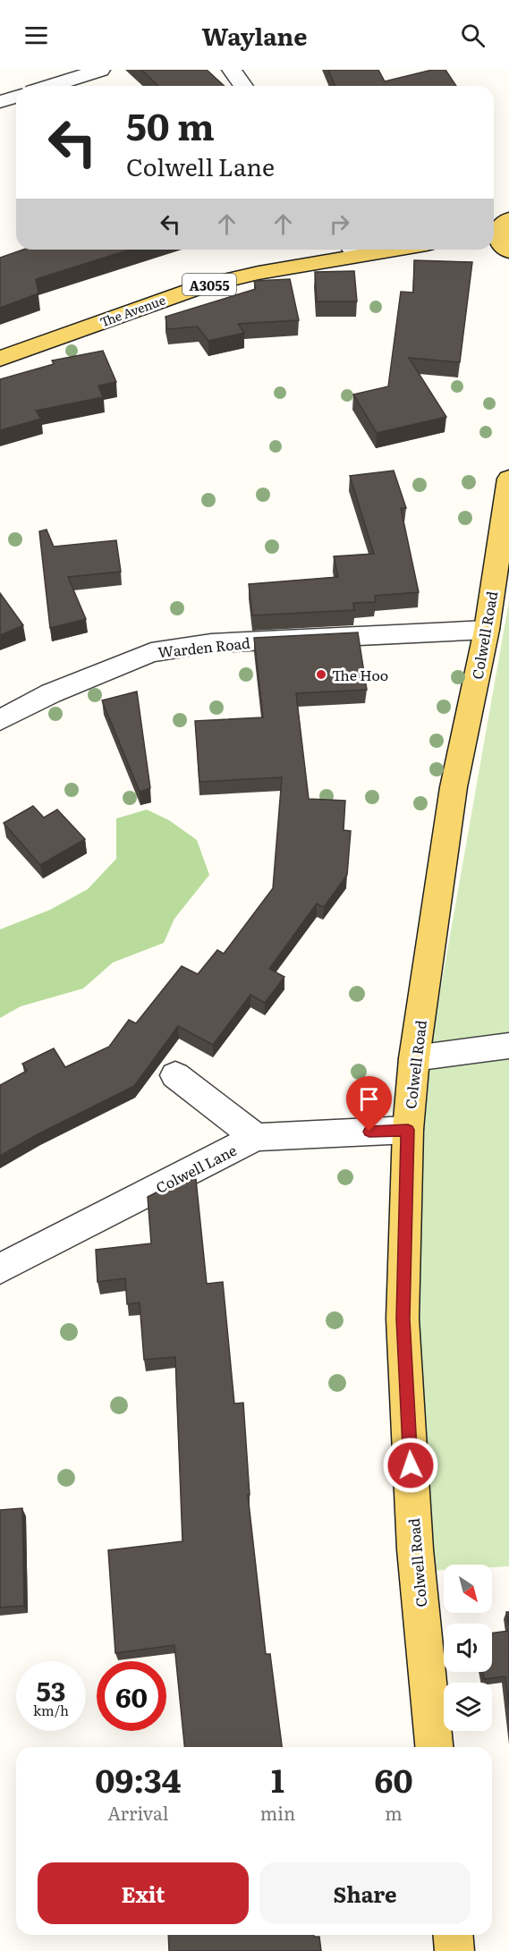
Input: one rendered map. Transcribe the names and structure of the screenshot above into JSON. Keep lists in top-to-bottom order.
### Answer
{
  "streets": {
    "main road": ["A3055", "The Avenue", "Colwell Road"],
    "street": ["Warden Road", "Colwell Lane"]
  },
  "crossings": [
    ["Colwell Road", "Warden Road"],
    ["Colwell Road", "Colwell Lane"]
  ],
  "places": ["The Hoo"],
  "north": "bottom right",
  "page": {
    "header": "Waylane",
    "turn": ["50 m", "Colwell Lane"],
    "speed": "53 km/h",
    "limit": "60",
    "eta": [
      "09:34",
      "Arrival",
      "1",
      "min",
      "60",
      "m"
    ],
    "buttons": ["Exit", "Share"]
  }
}
